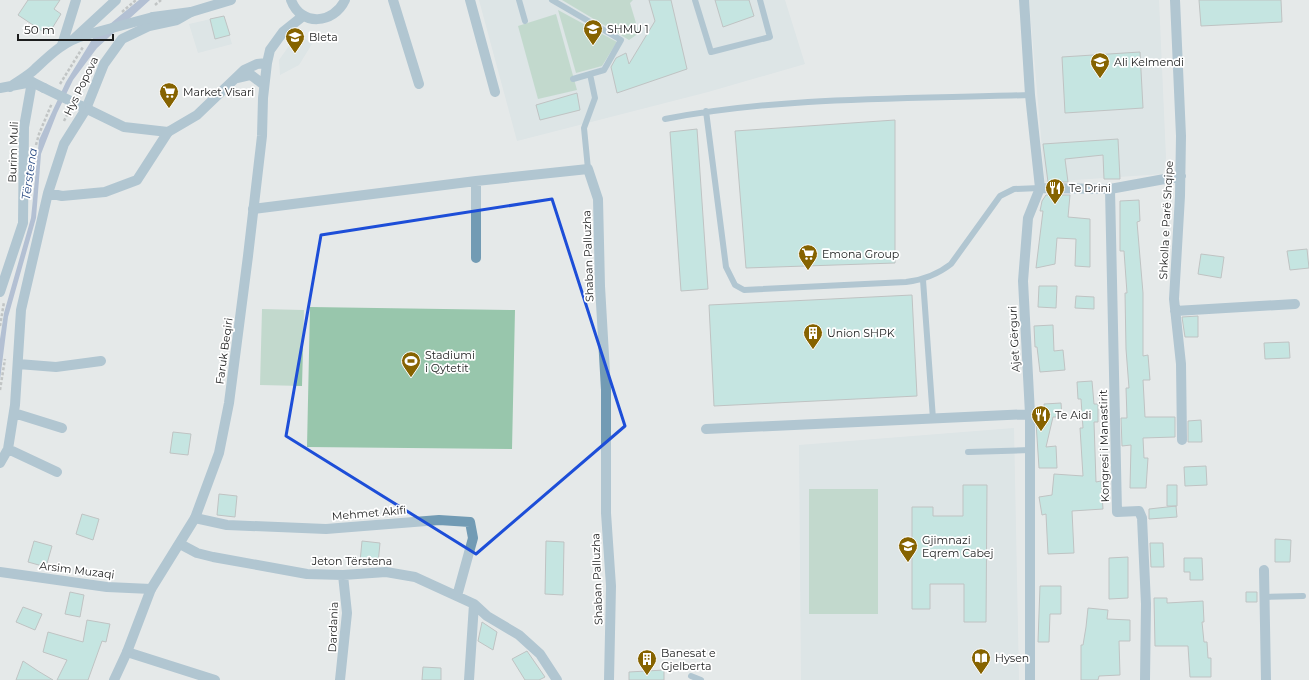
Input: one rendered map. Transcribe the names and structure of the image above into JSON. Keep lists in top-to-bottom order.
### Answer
{
  "streets": {
    "street": [
      "Hys Popova",
      "Burim Muli",
      "Shkolla e Parë Shqipe",
      "Shaban Palluzha",
      "Ajet Gërguri",
      "Faruk Beqiri",
      "Kongresi i Manastirit",
      "Mehmet Akifi",
      "Jeton Tërstena",
      "Arsim Muzaqi",
      "Dardania"
    ]
  },
  "crossings": [
    ["Faruk Beqiri", "Mehmet Akifi"],
    ["Faruk Beqiri", "Jeton Tërstena"],
    ["Faruk Beqiri", "Arsim Muzaqi"],
    ["Mehmet Akifi", "Jeton Tërstena"],
    ["Jeton Tërstena", "Dardania"]
  ],
  "water": ["Tërstena"],
  "places": {
    "school or university": [
      "SHMU 1",
      "Bleta",
      "Ali Kelmendi",
      "Gjimnazi Eqrem Cabej"
    ],
    "supermarket": ["Market Visari", "Emona Group"],
    "restaurant": ["Te Drini", "Te Aidi"],
    "building": ["Union SHPK", "Banesat e Gjelberta"],
    "sports": ["Stadiumi i Qytetit"],
    "library": ["Hysen"]
  },
  "scale_bar": "50 m"
}
